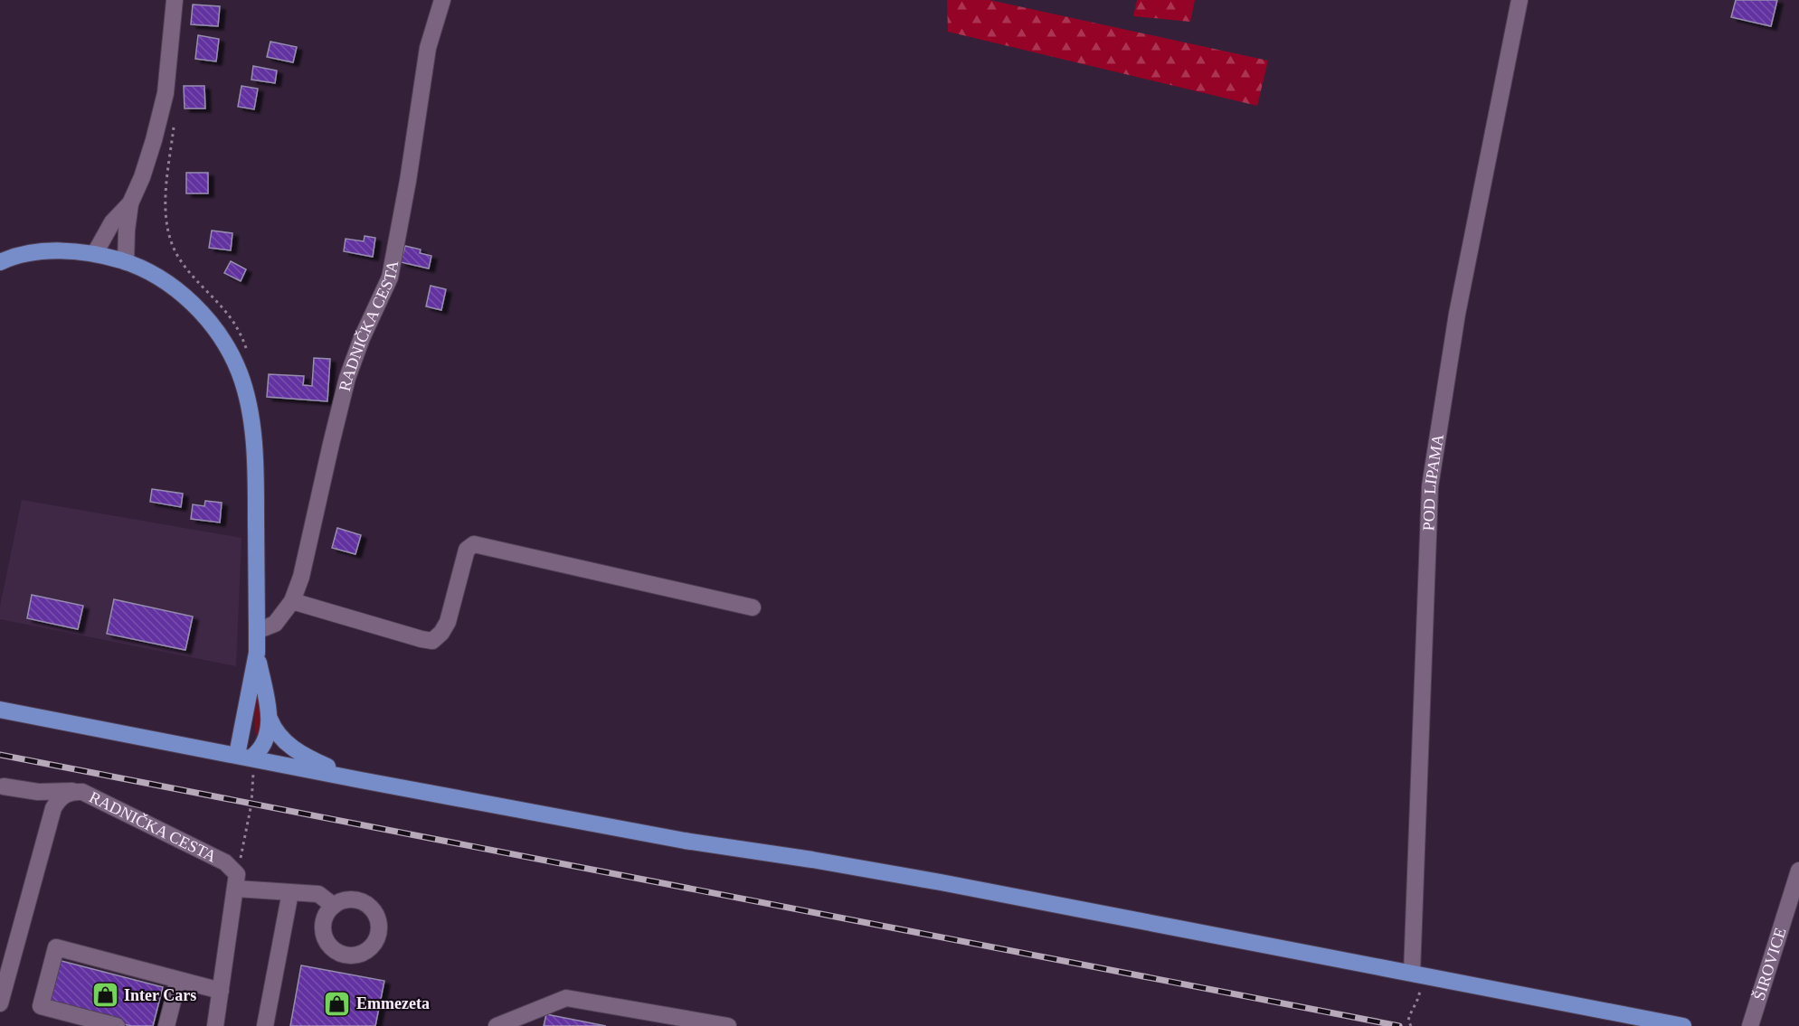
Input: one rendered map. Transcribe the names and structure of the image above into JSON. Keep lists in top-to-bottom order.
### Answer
{
  "streets": {
    "street": ["RADNIČKA CESTA", "POD LIPAMA", "ŠIROVICE"]
  },
  "places": {
    "shop": ["Inter Cars", "Emmezeta"]
  }
}
